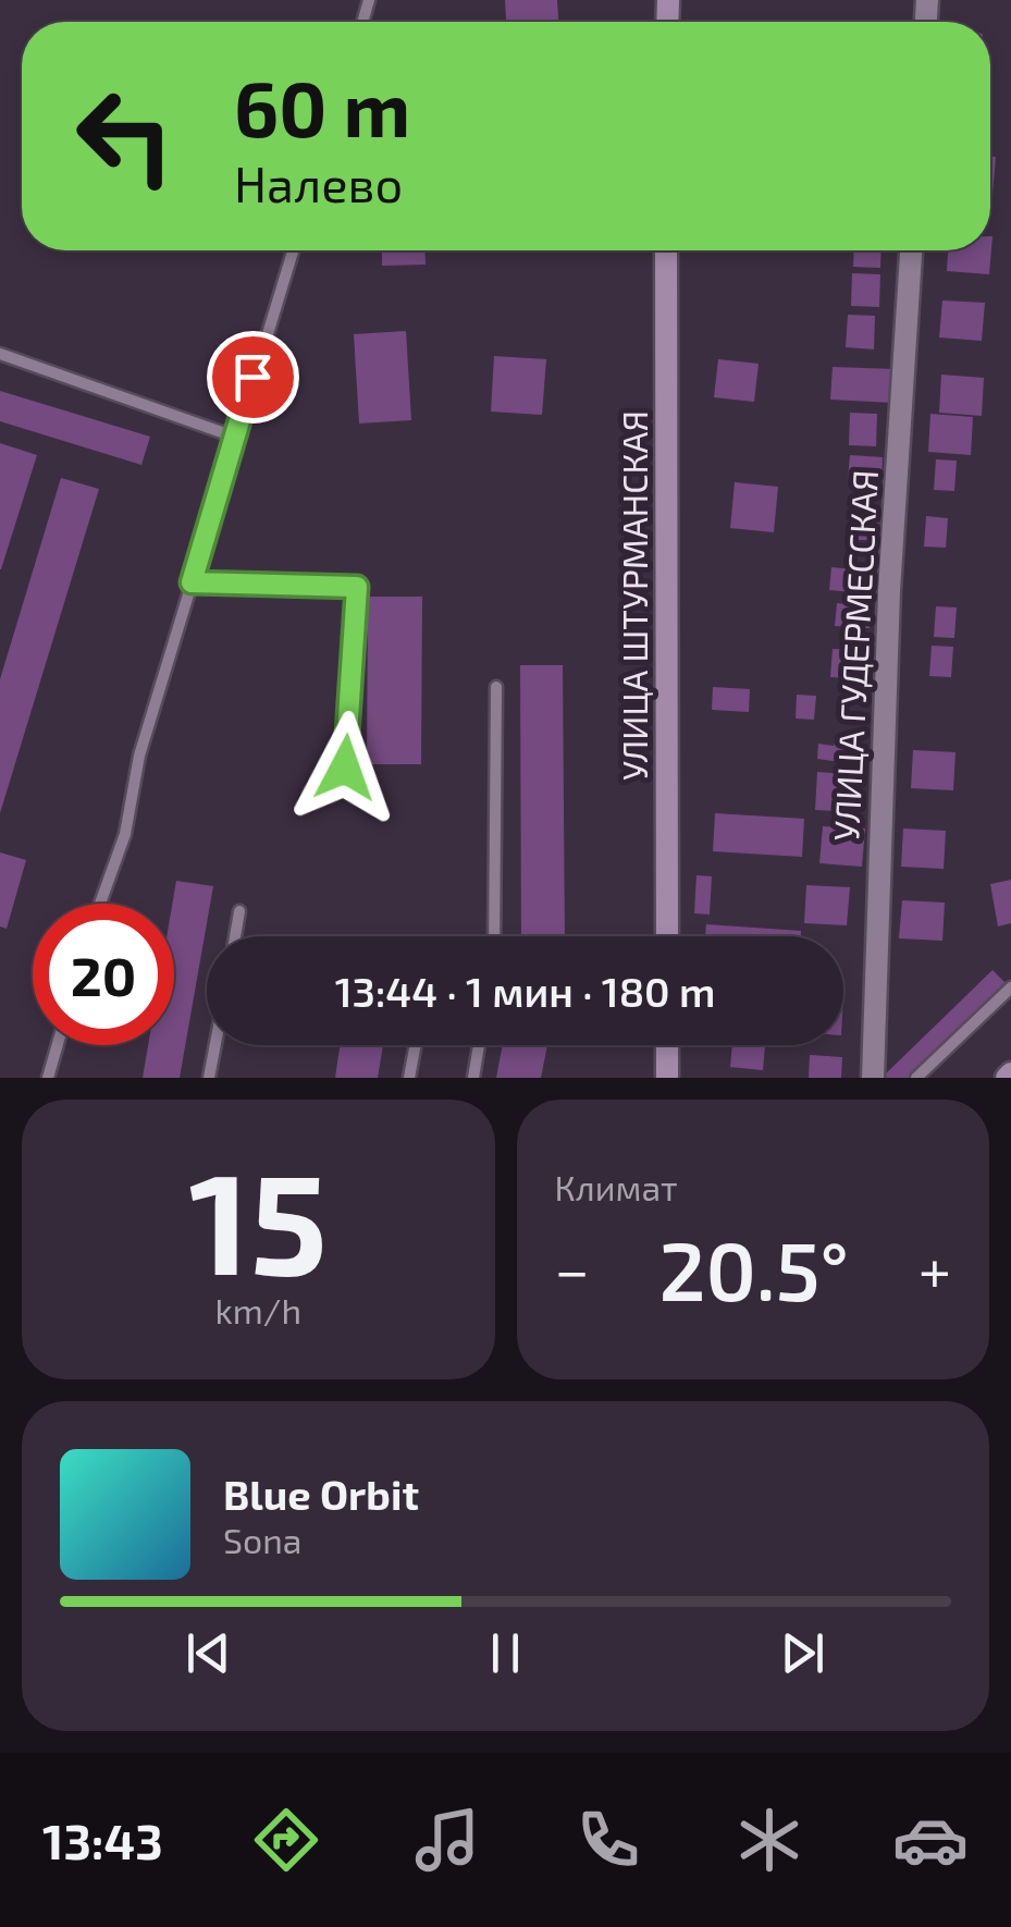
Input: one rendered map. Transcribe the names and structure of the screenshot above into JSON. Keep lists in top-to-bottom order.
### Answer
{
  "streets": {
    "main road": ["УЛИЦА ШТУРМАНСКАЯ"],
    "street": ["УЛИЦА ГУДЕРМЕССКАЯ"]
  },
  "page": {
    "turn": ["60 m", "Налево"],
    "limit": "20",
    "trip": "13:44 · 1 мин · 180 m",
    "tile": [
      ["15", "km/h"],
      "Климат"
    ],
    "heat": ["−", "20.5°", "+"],
    "song": ["Blue Orbit", "Sona"],
    "tabs": "13:43"
  }
}
